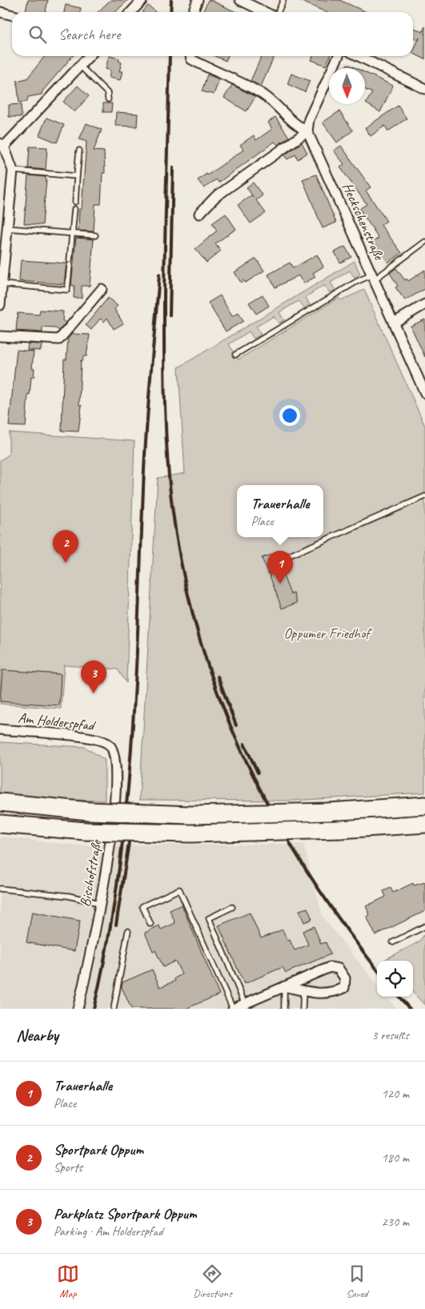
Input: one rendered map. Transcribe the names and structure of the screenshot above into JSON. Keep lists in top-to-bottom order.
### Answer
{
  "streets": {
    "street": ["Heckschenstraße", "Am Holderspfad", "Bischofstraße"]
  },
  "crossings": [
    ["Am Holderspfad", "Bischofstraße"]
  ],
  "parks": ["Oppumer Friedhof"],
  "north": "bottom",
  "page": {
    "search": "Search here",
    "popup": ["Trauerhalle", "Place"],
    "pins": ["2", "1", "3"],
    "heading": ["Nearby", "3 results"],
    "list": [
      {
        "mark": "1",
        "name": "Trauerhalle",
        "note": "Place",
        "value": "120 m"
      },
      {
        "mark": "2",
        "name": "Sportpark Oppum",
        "note": "Sports",
        "value": "180 m"
      },
      {
        "mark": "3",
        "name": "Parkplatz Sportpark Oppum",
        "note": "Parking · Am Holderspfad",
        "value": "230 m"
      }
    ],
    "nav": ["Map", "Directions", "Saved"]
  }
}
